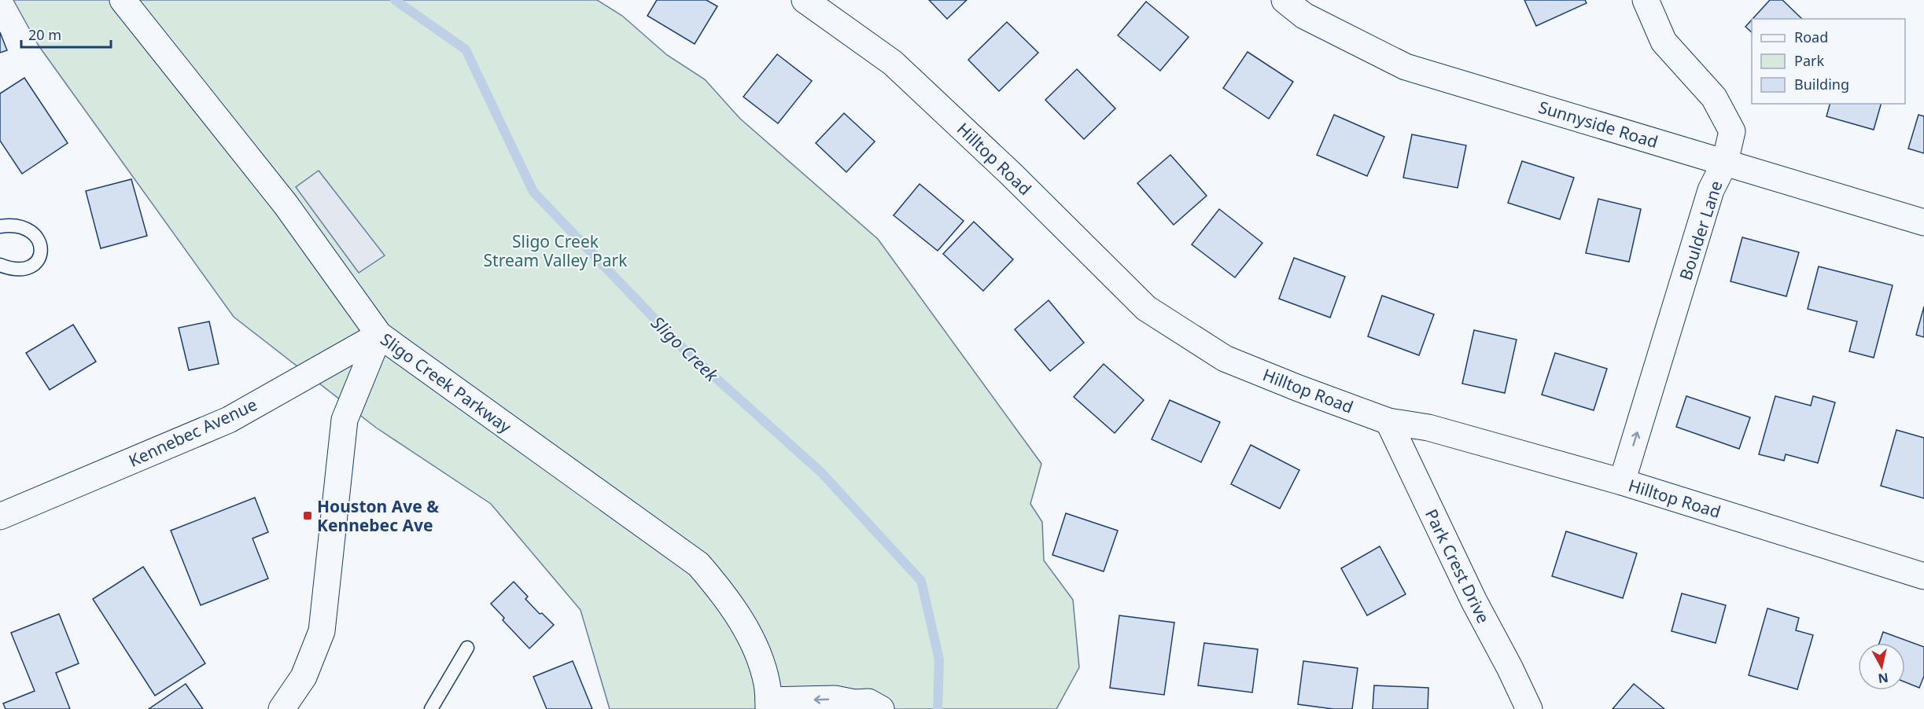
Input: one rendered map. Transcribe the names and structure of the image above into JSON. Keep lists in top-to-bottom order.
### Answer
{
  "streets": {
    "street": [
      "Sunnyside Road",
      "Hilltop Road",
      "Boulder Lane",
      "Sligo Creek Parkway",
      "Kennebec Avenue",
      "Park Crest Drive"
    ]
  },
  "crossings": [
    ["Sunnyside Road", "Boulder Lane"],
    ["Hilltop Road", "Boulder Lane"],
    ["Hilltop Road", "Park Crest Drive"],
    ["Sligo Creek Parkway", "Kennebec Avenue"]
  ],
  "one_way": ["Boulder Lane"],
  "water": ["Sligo Creek"],
  "parks": ["Sligo Creek Stream Valley Park"],
  "places": {
    "transit": ["Houston Ave & Kennebec Ave"]
  },
  "legend": ["Road", "Park", "Building"],
  "scale_bar": "20 m",
  "north": "bottom"
}
